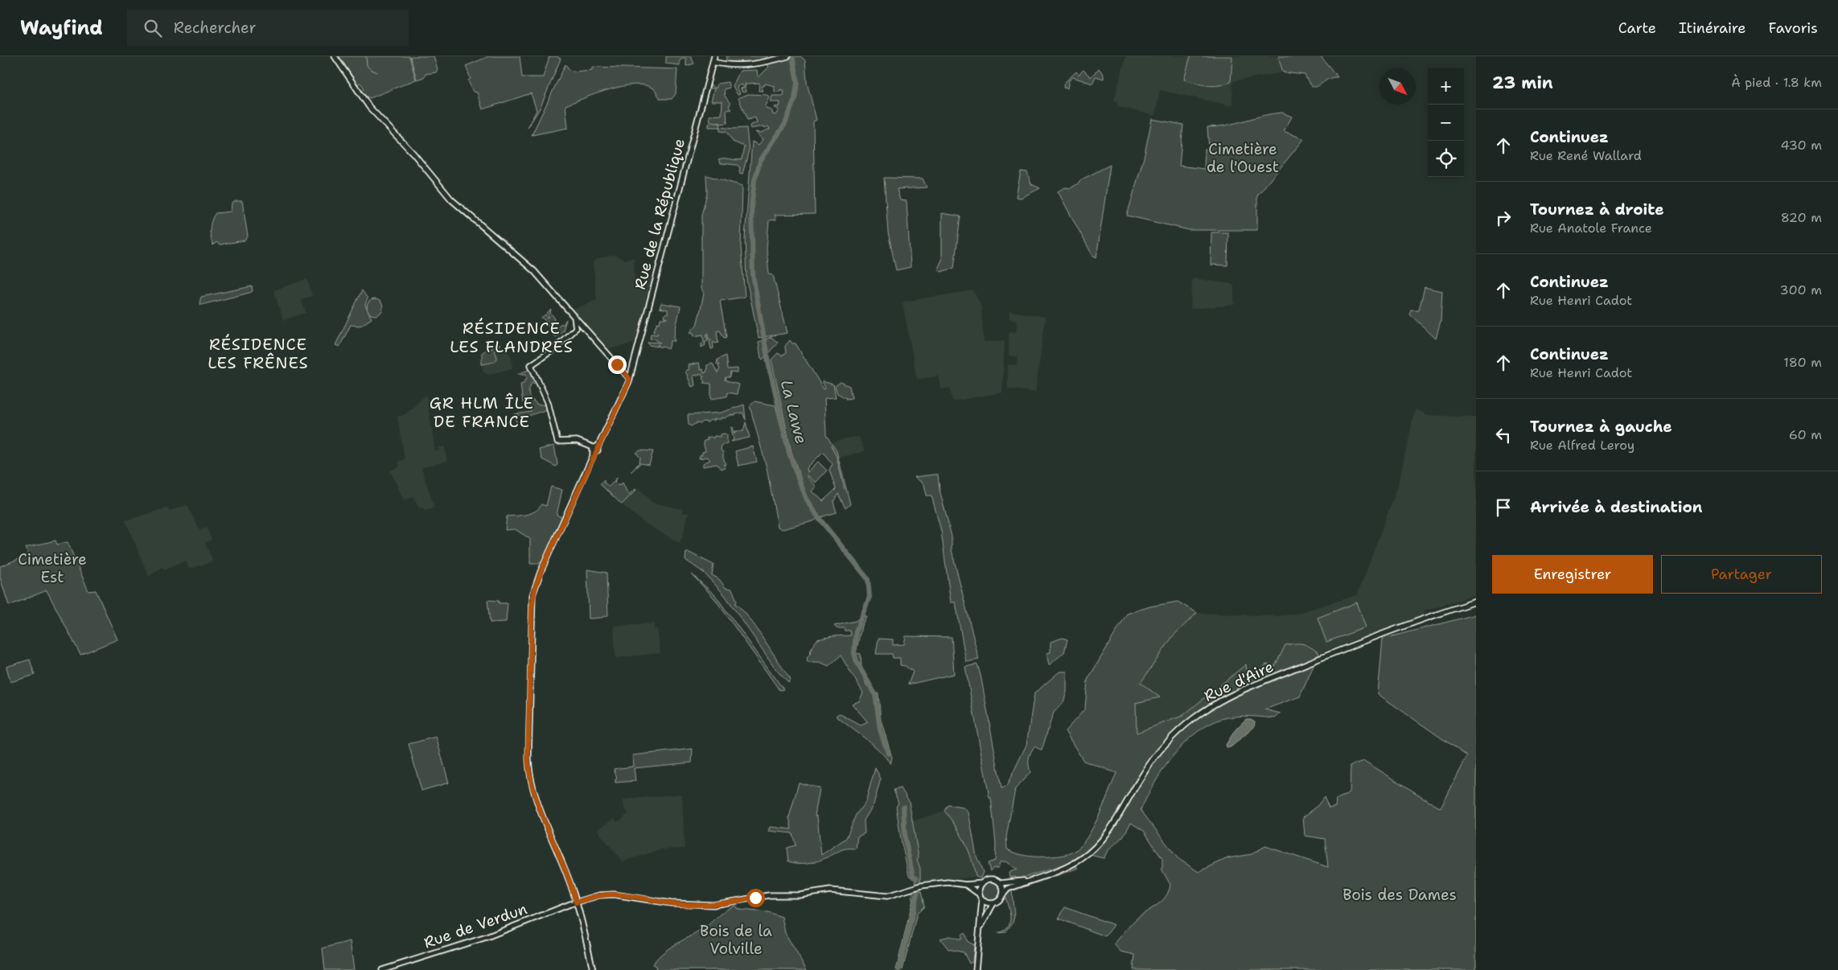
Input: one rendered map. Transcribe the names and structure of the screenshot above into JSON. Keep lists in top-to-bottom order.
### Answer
{
  "streets": {
    "main road": ["Rue de la République", "Rue d'Aire", "Rue de Verdun"]
  },
  "crossings": [
    ["Rue de la République", "Rue de Verdun"]
  ],
  "districts": ["RÉSIDENCE LES FLANDRES", "RÉSIDENCE LES FRÊNES", "GR HLM ÎLE DE FRANCE"],
  "water": ["La Lawe"],
  "parks": [
    "Cimetière de l'Ouest",
    "Cimetière Est",
    "Bois des Dames",
    "Bois de la Volville"
  ],
  "north": "bottom right",
  "page": {
    "header": "Wayfind",
    "search": "Rechercher",
    "nav": ["Carte", "Itinéraire", "Favoris"],
    "heading": ["23 min", "À pied · 1.8 km"],
    "map_buttons": ["+", "−"],
    "list": [
      ["Continuez", "Rue René Wallard", "430 m"],
      ["Tournez à droite", "Rue Anatole France", "820 m"],
      ["Continuez", "Rue Henri Cadot", "300 m"],
      ["Continuez", "Rue Henri Cadot", "180 m"],
      ["Tournez à gauche", "Rue Alfred Leroy", "60 m"],
      "Arrivée à destination"
    ],
    "buttons": ["Enregistrer", "Partager"]
  }
}
